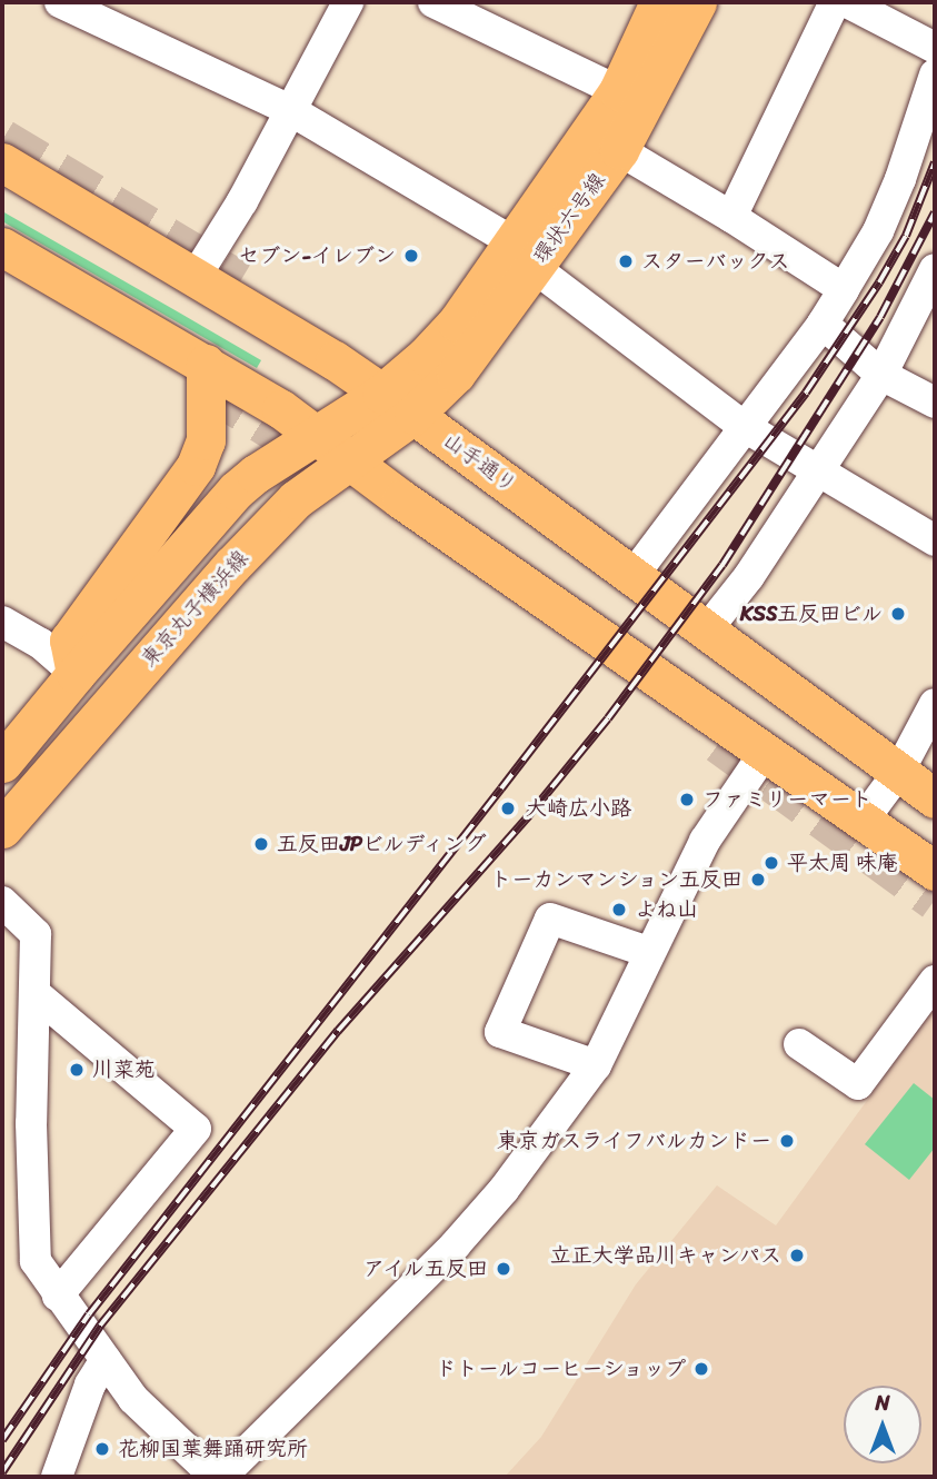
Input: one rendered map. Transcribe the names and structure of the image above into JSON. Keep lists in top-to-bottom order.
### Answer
{
  "streets": {
    "main road": ["環状六号線", "山手通り", "東京丸子横浜線"]
  },
  "crossings": [
    ["環状六号線", "山手通り"],
    ["環状六号線", "東京丸子横浜線"],
    ["山手通り", "東京丸子横浜線"]
  ],
  "places": [
    "セブン-イレブン",
    "スターバックス",
    "KSS五反田ビル",
    "ファミリーマート",
    "大崎広小路",
    "五反田JPビルディング",
    "平太周 味庵",
    "トーカンマンション五反田",
    "よね山",
    "川菜苑",
    "東京ガスライフバルカンドー",
    "立正大学品川キャンパス",
    "アイル五反田",
    "ドトールコーヒーショップ",
    "花柳国葉舞踊研究所"
  ],
  "north": "top"
}
